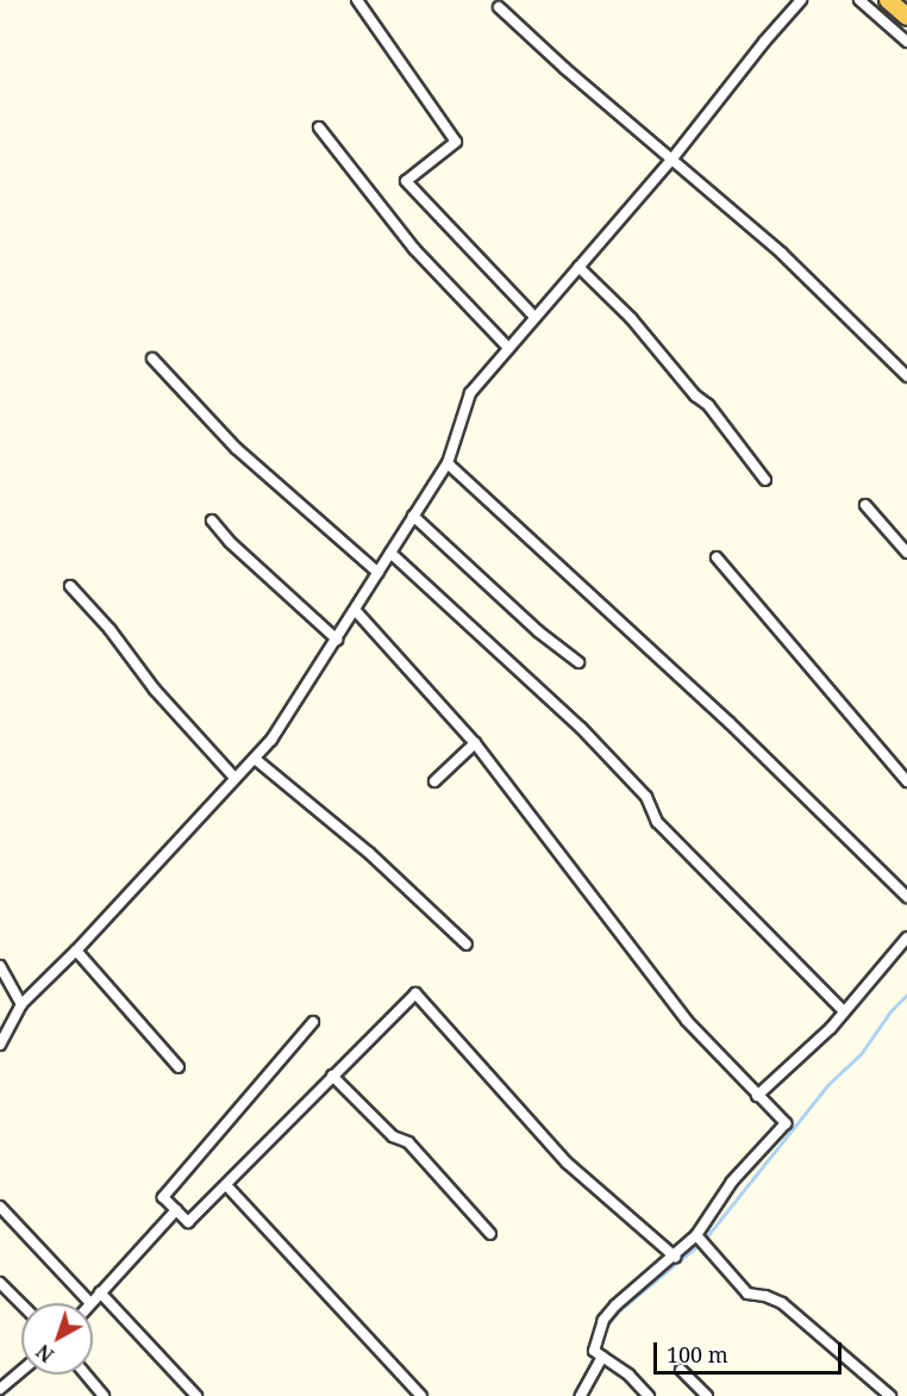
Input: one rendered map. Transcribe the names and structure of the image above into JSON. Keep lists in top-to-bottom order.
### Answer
{
  "scale_bar": "100 m",
  "north": "bottom left"
}
